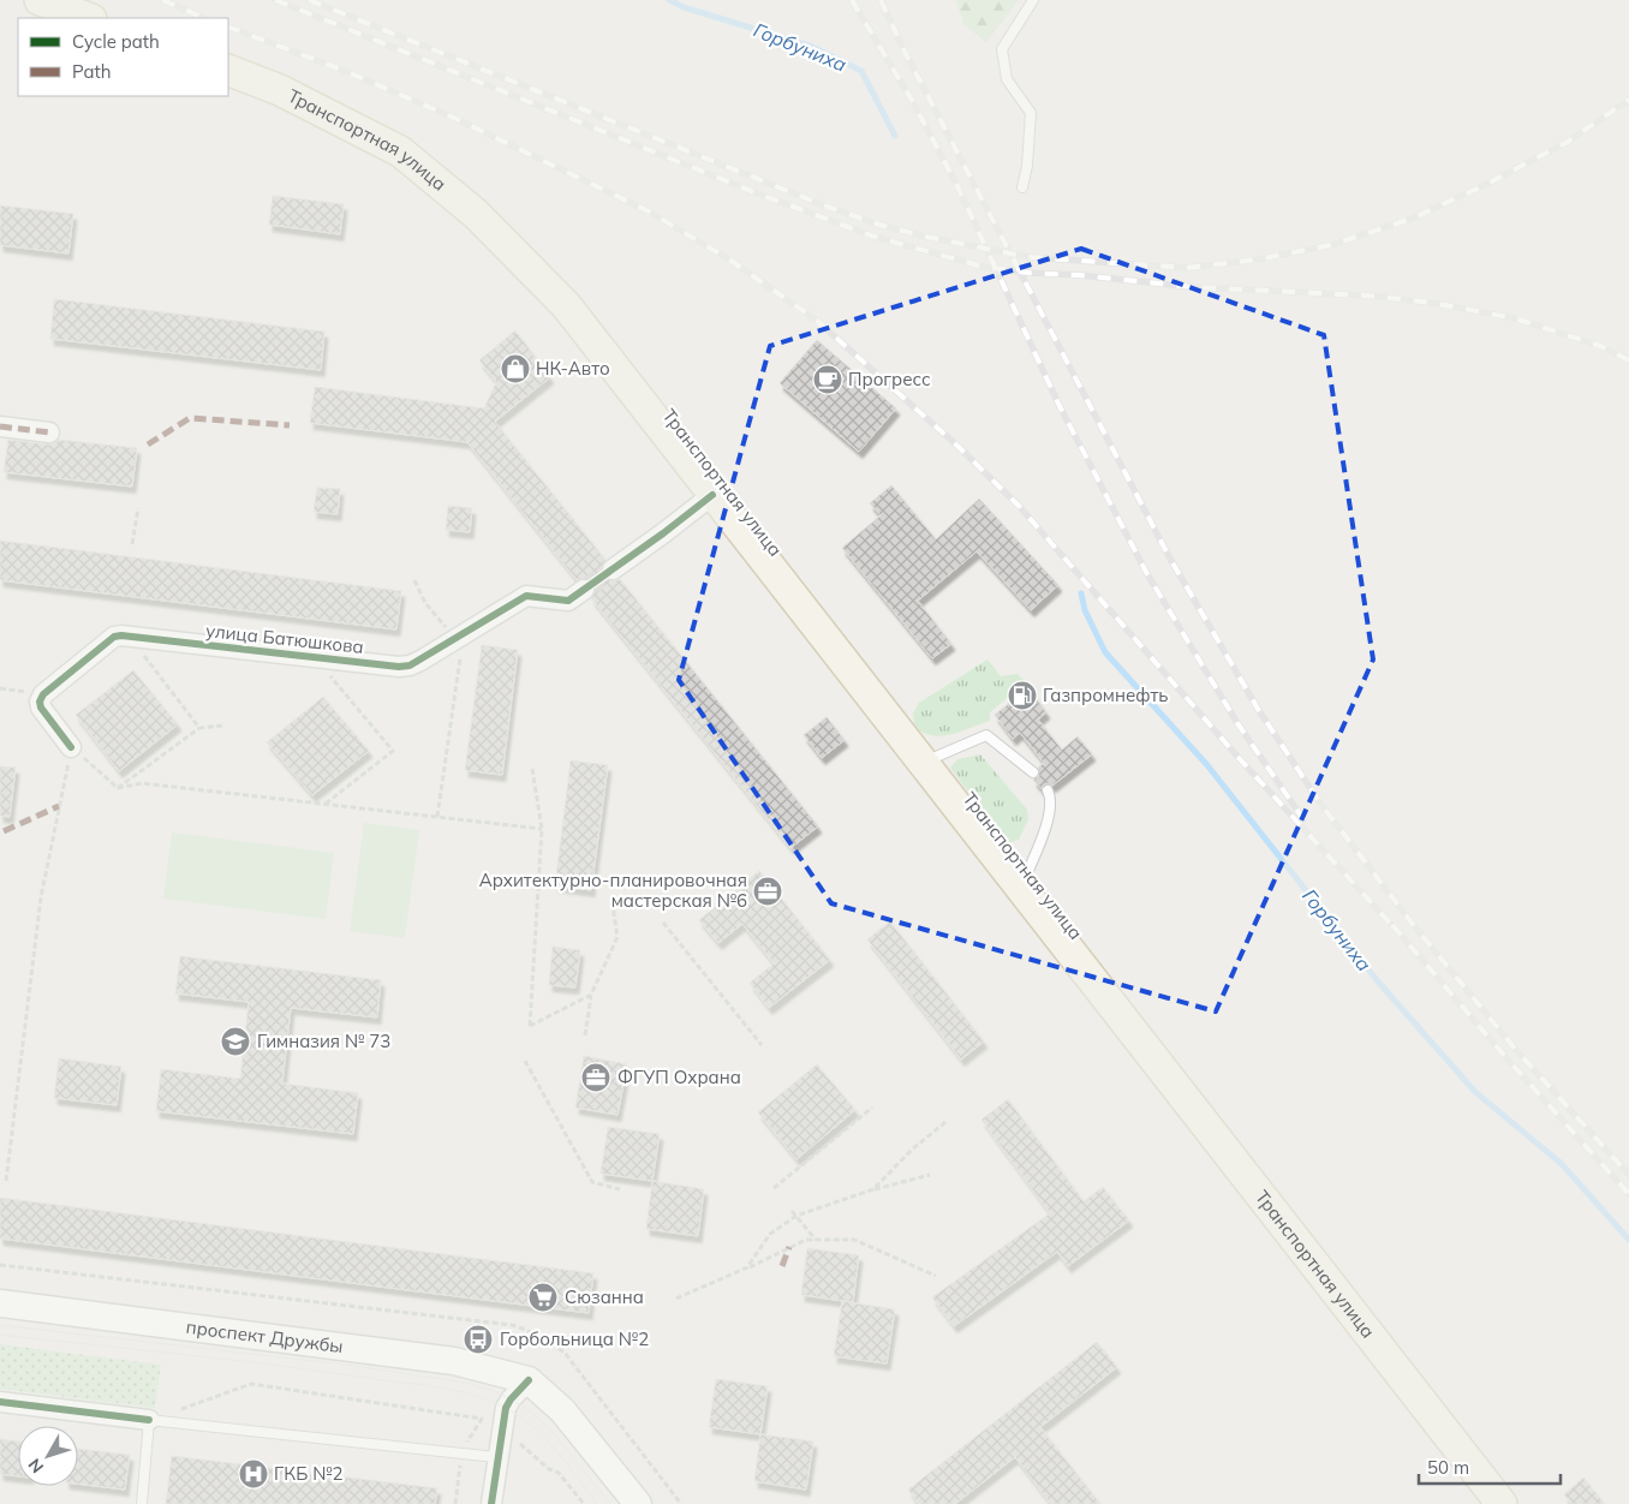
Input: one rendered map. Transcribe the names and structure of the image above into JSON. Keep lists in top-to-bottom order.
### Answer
{
  "streets": {
    "main road": ["Транспортная улица", "проспект Дружбы"],
    "street": ["улица Батюшкова"]
  },
  "water": ["Горбуниха"],
  "places": {
    "shop": ["НК-Авто"],
    "cafe": ["Прогресс"],
    "fuel station": ["Газпромнефть"],
    "office": ["Архитектурно-планировочная мастерская №6", "ФГУП Охрана"],
    "school or university": ["Гимназия № 73"],
    "supermarket": ["Сюзанна"],
    "bus stop": ["Горбольница №2"],
    "hospital": ["ГКБ №2"]
  },
  "legend": ["Cycle path", "Path"],
  "scale_bar": "50 m",
  "north": "bottom left"
}
